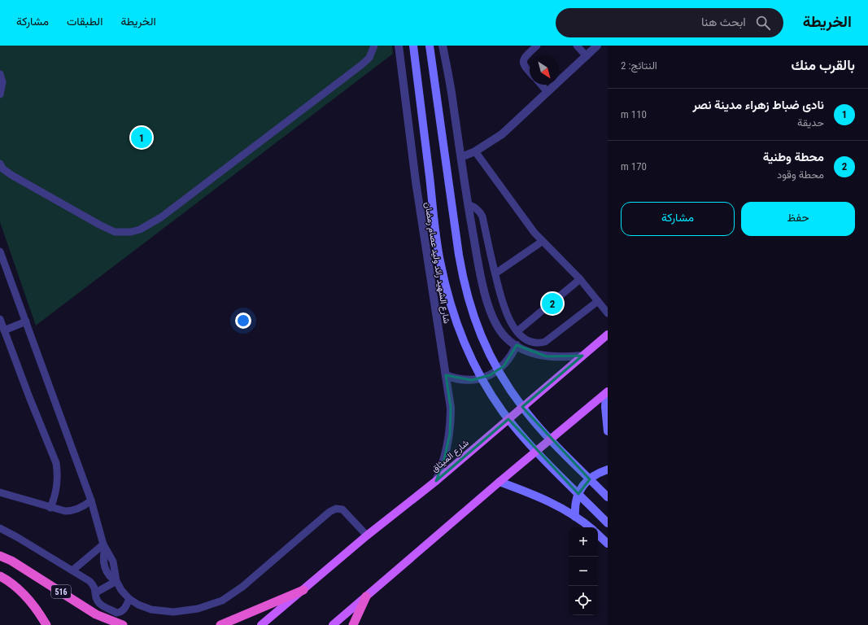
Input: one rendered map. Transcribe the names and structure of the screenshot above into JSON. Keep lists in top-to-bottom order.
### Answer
{
  "streets": {
    "highway": ["516"],
    "main road": ["شارع الميثاق"],
    "street": ["شارع الشهيد رائد وليد عصام رمضان"]
  },
  "crossings": [
    ["شارع الشهيد رائد وليد عصام رمضان", "شارع الميثاق"]
  ],
  "north": "bottom right",
  "page": {
    "header": "الخريطة",
    "search": "ابحث هنا",
    "nav": ["الخريطة", "الطبقات", "مشاركة"],
    "heading": ["بالقرب منك", "النتائج: 2"],
    "list": [
      {
        "mark": "1",
        "name": "نادى ضباط زهراء مدينة نصر",
        "note": "حديقة",
        "value": "110 m"
      },
      {
        "mark": "2",
        "name": "محطة وطنية",
        "note": "محطة وقود",
        "value": "170 m"
      }
    ],
    "pins": ["1", "2"],
    "buttons": ["حفظ", "مشاركة"],
    "map_buttons": ["+", "−"]
  }
}
